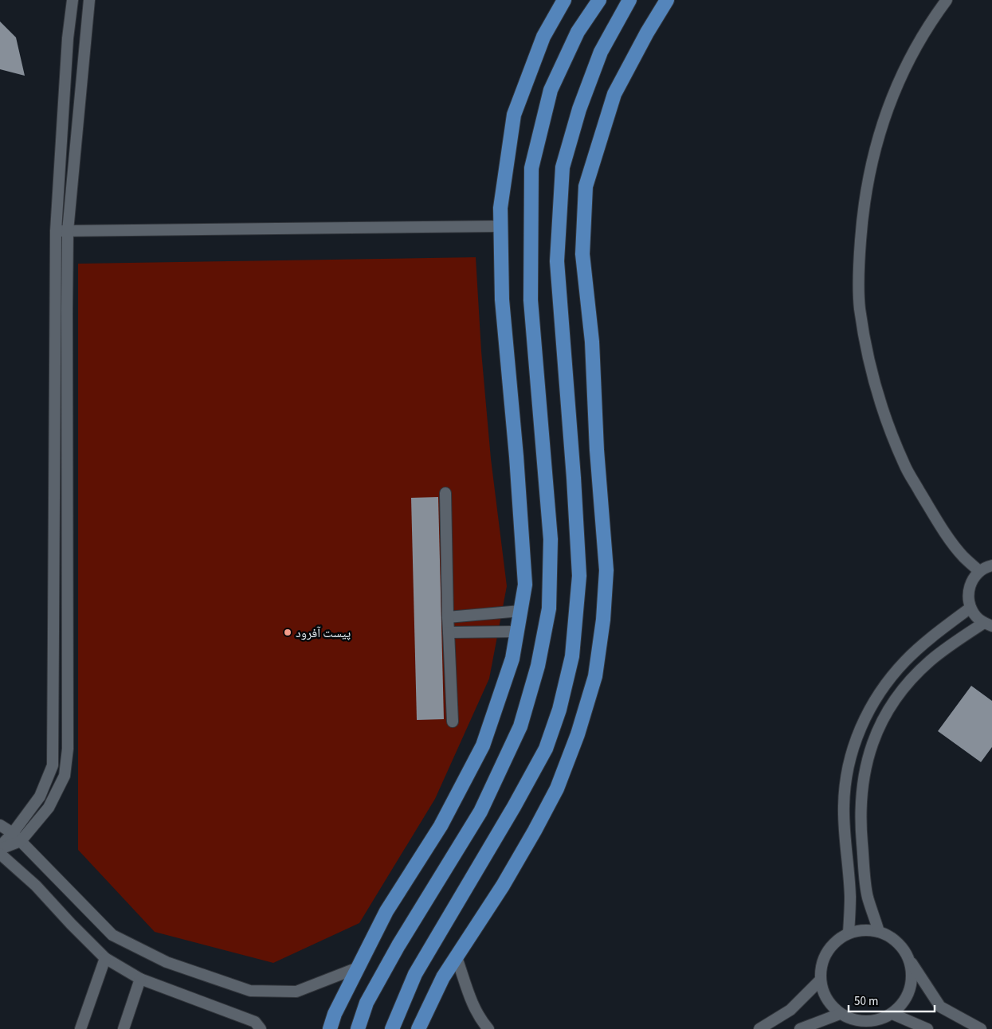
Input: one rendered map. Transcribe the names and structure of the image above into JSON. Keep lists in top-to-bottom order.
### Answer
{
  "places": ["پیست آفرود"],
  "scale_bar": "50 m"
}
